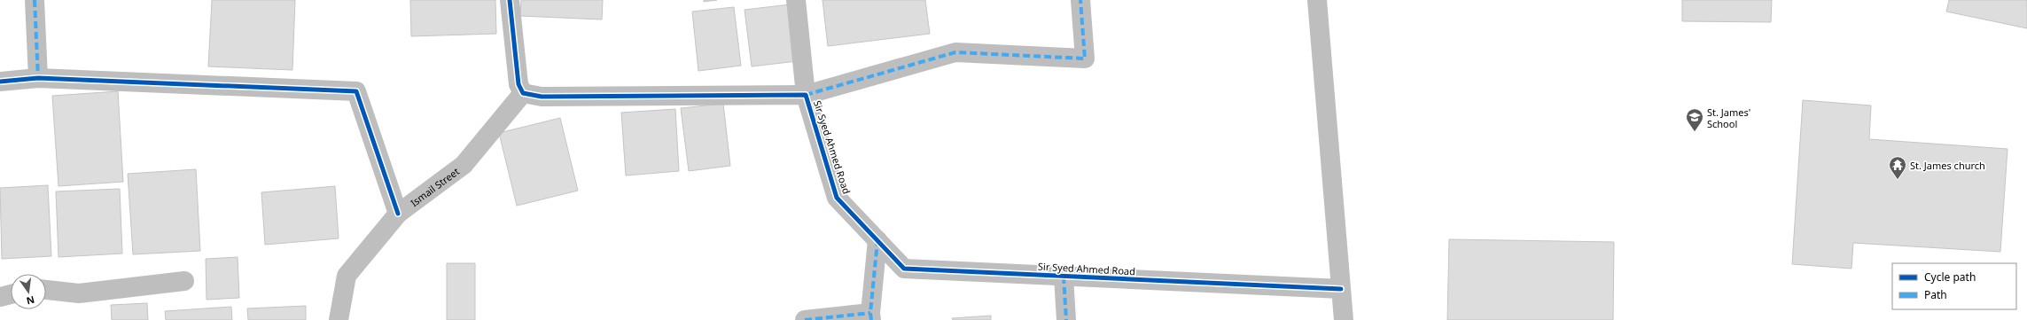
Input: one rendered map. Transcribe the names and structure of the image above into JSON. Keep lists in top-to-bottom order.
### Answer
{
  "streets": {
    "street": ["Sir Syed Ahmed Road", "Ismail Street"]
  },
  "crossings": [
    ["Sir Syed Ahmed Road", "Ismail Street"]
  ],
  "places": {
    "school or university": ["St. James' School"],
    "temple": ["St. James church"]
  },
  "legend": ["Cycle path", "Path"],
  "north": "bottom"
}
